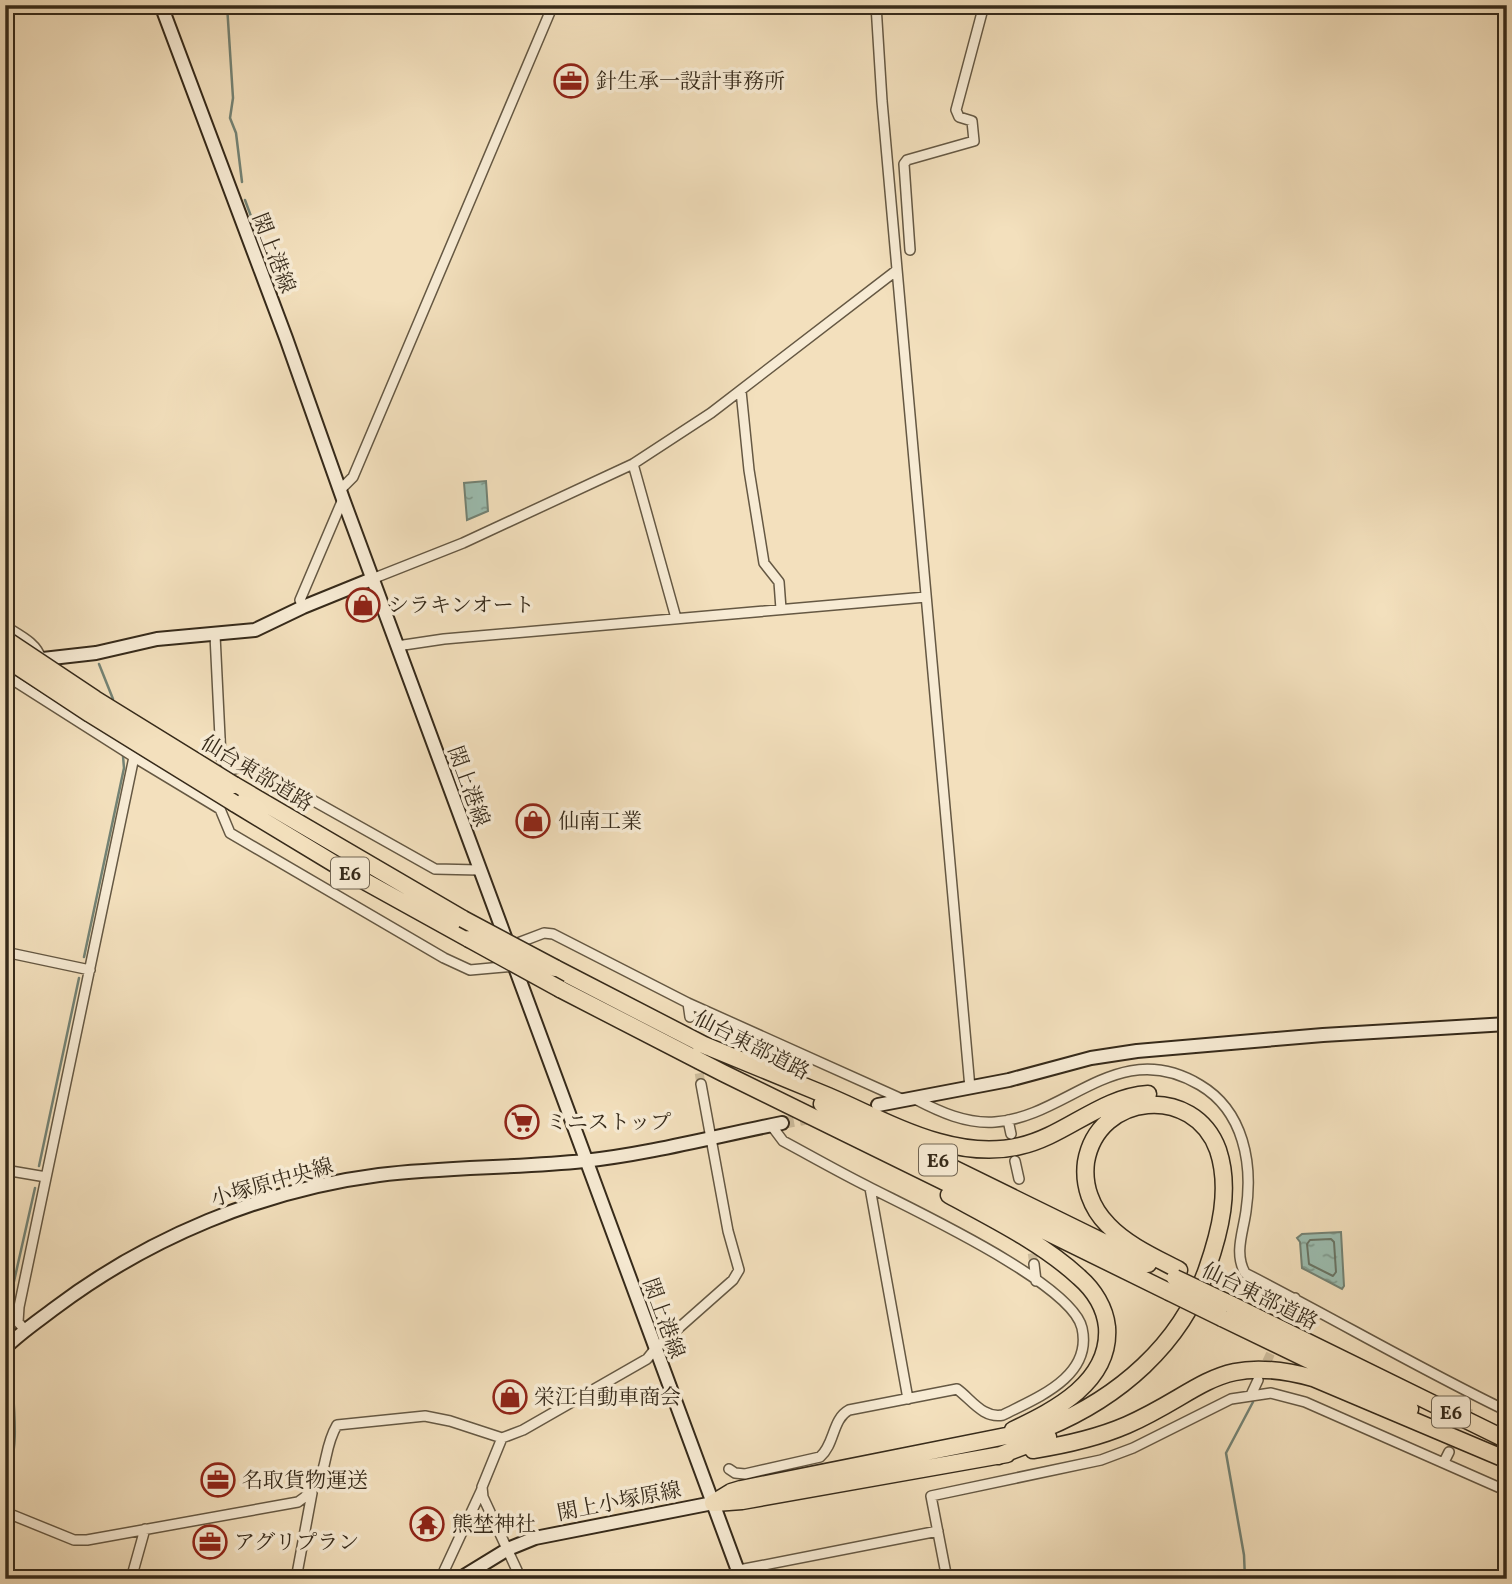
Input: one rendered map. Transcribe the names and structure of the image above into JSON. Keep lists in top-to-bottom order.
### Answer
{
  "streets": {
    "highway": ["仙台東部道路", "E6"],
    "street": ["閖上港線", "小塚原中央線", "閖上小塚原線"]
  },
  "crossings": [
    ["閖上港線", "小塚原中央線"],
    ["閖上港線", "閖上小塚原線"]
  ],
  "places": {
    "office": ["針生承一設計事務所", "名取貨物運送", "アグリプラン"],
    "shop": ["シラキンオート", "仙南工業", "栄江自動車商会"],
    "supermarket": ["ミニストップ"],
    "temple": ["熊埜神社"]
  }
}
